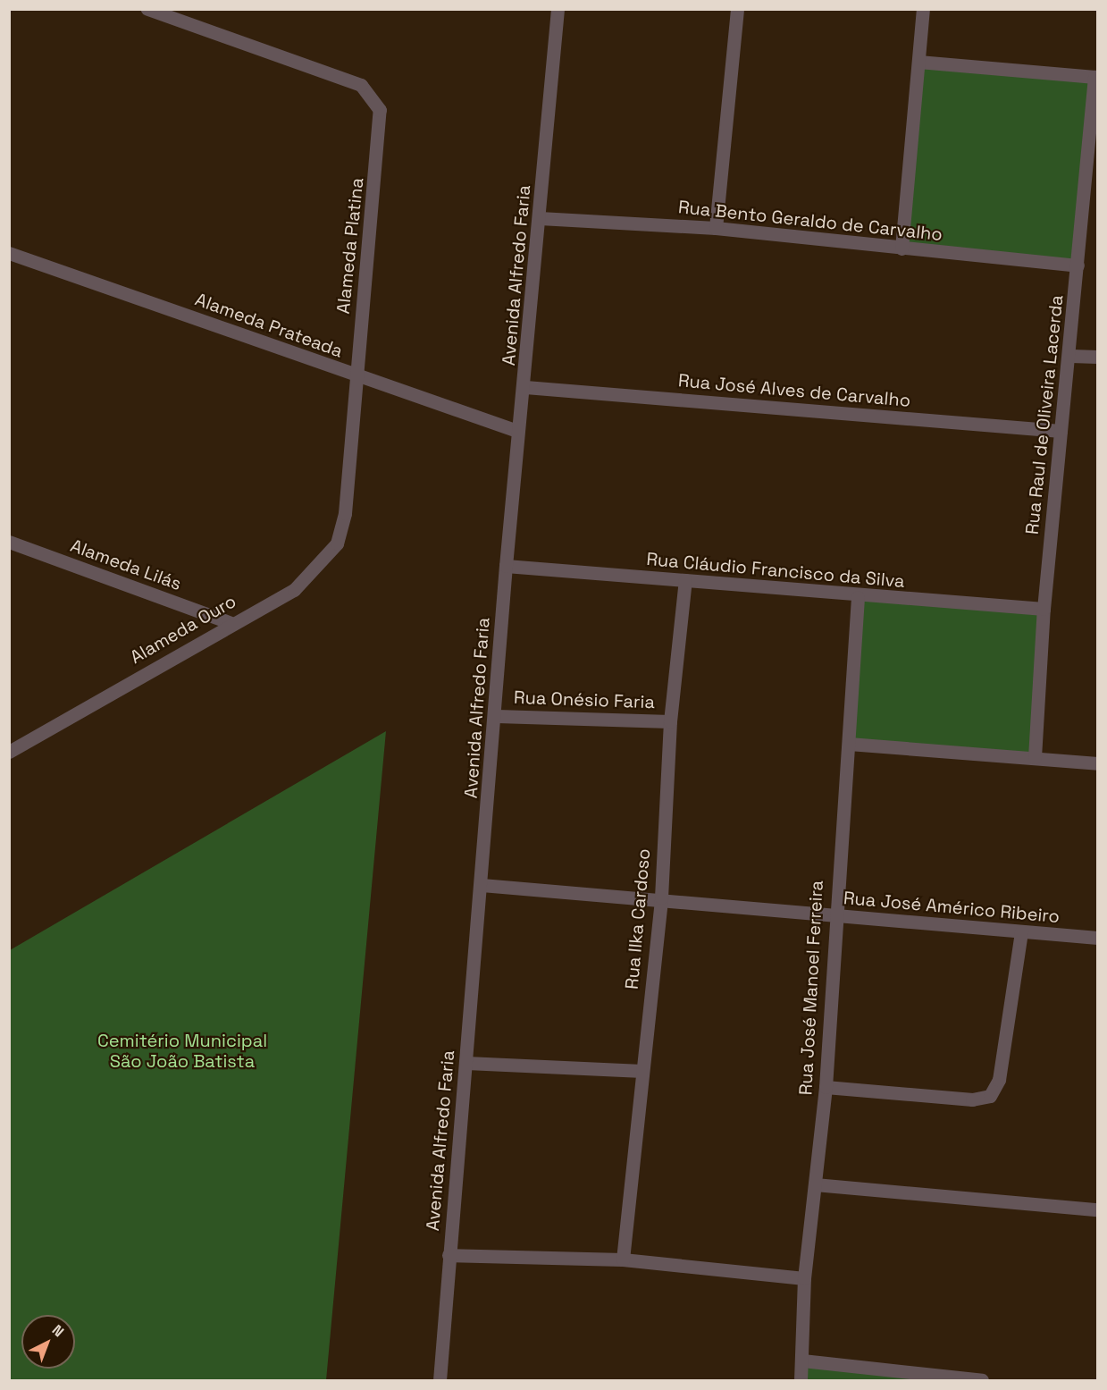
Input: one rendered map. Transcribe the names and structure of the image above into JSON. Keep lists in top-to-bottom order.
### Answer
{
  "streets": {
    "street": [
      "Rua Bento Geraldo de Carvalho",
      "Alameda Platina",
      "Avenida Alfredo Faria",
      "Alameda Prateada",
      "Rua José Alves de Carvalho",
      "Rua Raul de Oliveira Lacerda",
      "Alameda Lilás",
      "Rua Cláudio Francisco da Silva",
      "Alameda Ouro",
      "Rua Onésio Faria",
      "Rua José Américo Ribeiro",
      "Rua Ilka Cardoso",
      "Rua José Manoel Ferreira"
    ]
  },
  "crossings": [
    ["Rua Bento Geraldo de Carvalho", "Avenida Alfredo Faria"],
    ["Rua Bento Geraldo de Carvalho", "Rua Raul de Oliveira Lacerda"],
    ["Alameda Platina", "Alameda Prateada"],
    ["Alameda Platina", "Alameda Ouro"],
    ["Avenida Alfredo Faria", "Alameda Prateada"],
    ["Avenida Alfredo Faria", "Rua José Alves de Carvalho"],
    ["Avenida Alfredo Faria", "Rua Cláudio Francisco da Silva"],
    ["Avenida Alfredo Faria", "Rua Onésio Faria"],
    ["Avenida Alfredo Faria", "Rua José Américo Ribeiro"],
    ["Rua José Alves de Carvalho", "Rua Raul de Oliveira Lacerda"],
    ["Rua Raul de Oliveira Lacerda", "Rua Cláudio Francisco da Silva"],
    ["Alameda Lilás", "Alameda Ouro"],
    ["Rua Cláudio Francisco da Silva", "Rua Ilka Cardoso"],
    ["Rua Cláudio Francisco da Silva", "Rua José Manoel Ferreira"],
    ["Rua Onésio Faria", "Rua Ilka Cardoso"],
    ["Rua José Américo Ribeiro", "Rua Ilka Cardoso"],
    ["Rua José Américo Ribeiro", "Rua José Manoel Ferreira"]
  ],
  "parks": ["Cemitério Municipal São João Batista"],
  "north": "top right"
}
